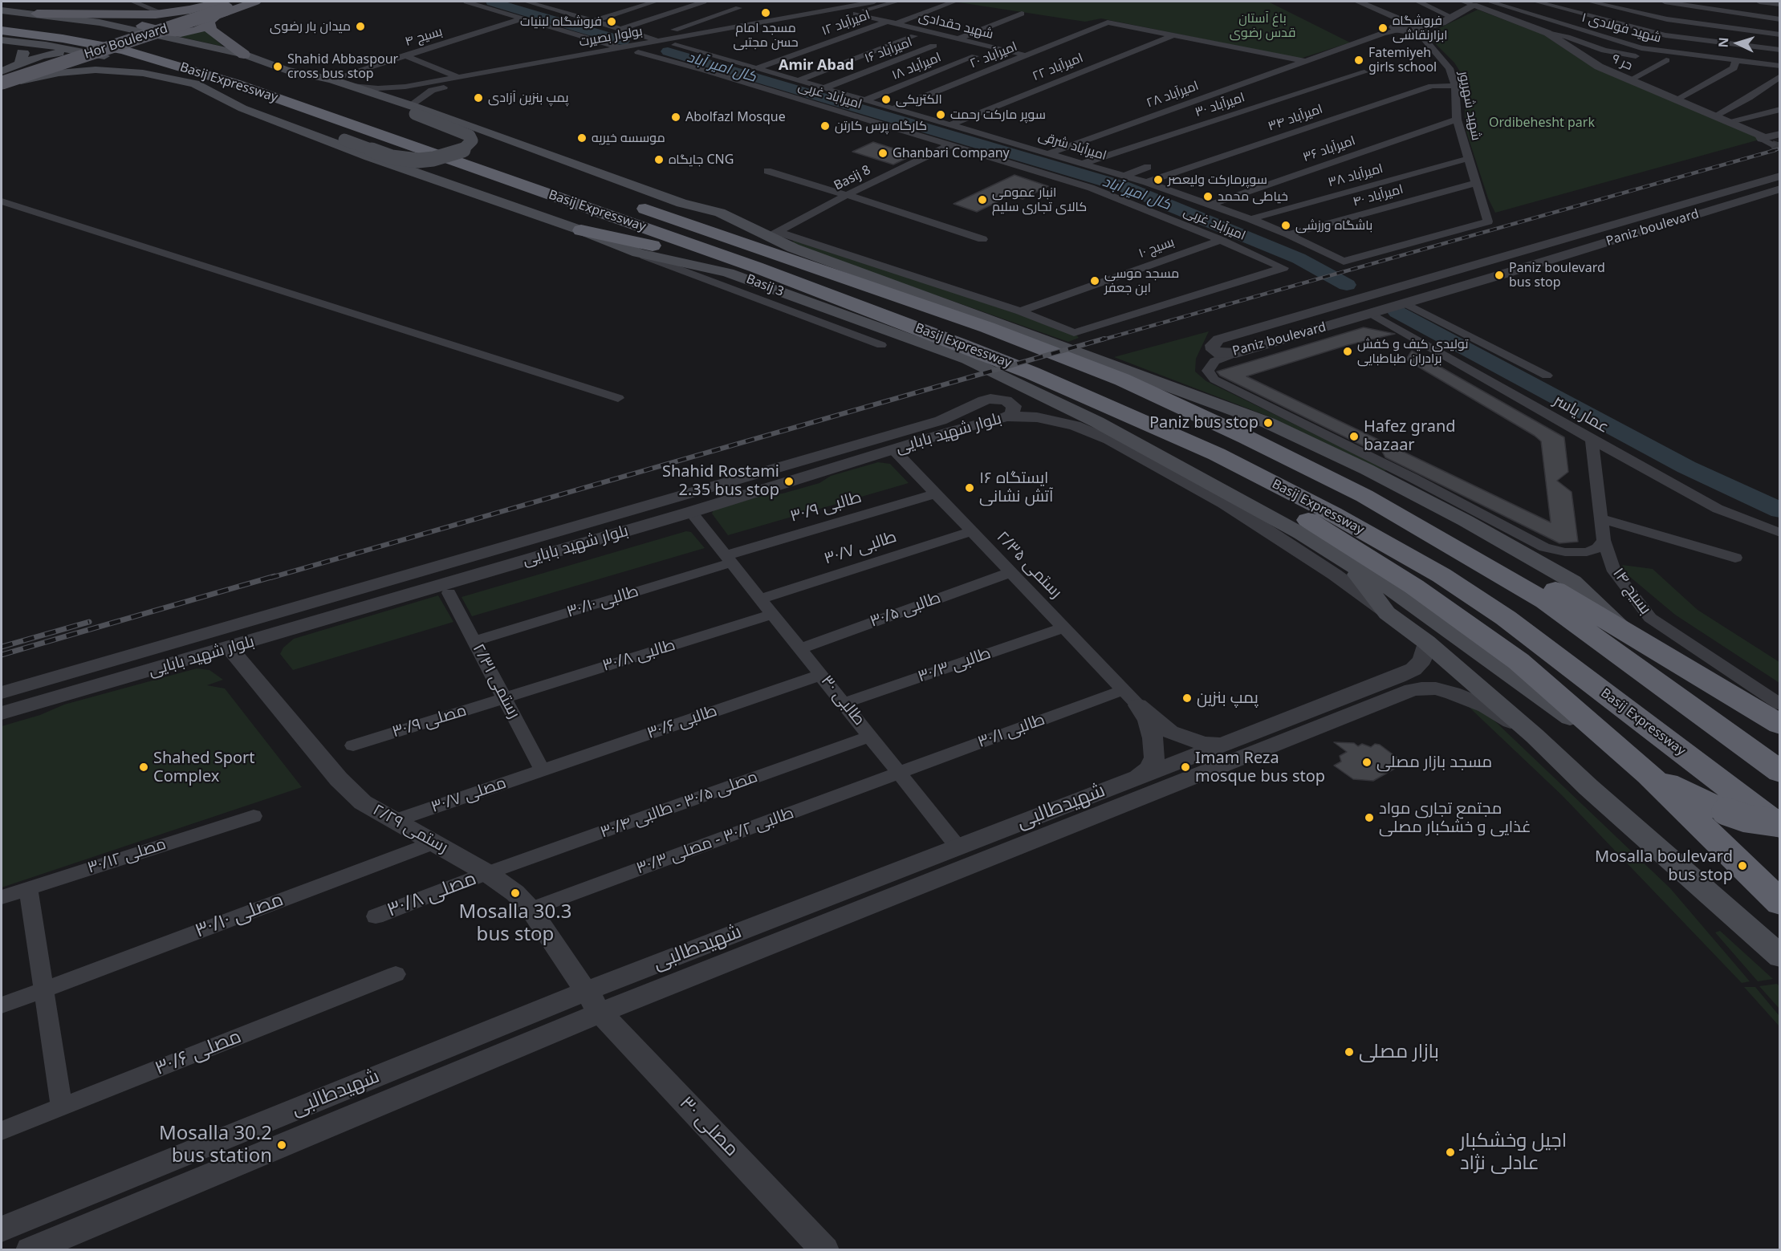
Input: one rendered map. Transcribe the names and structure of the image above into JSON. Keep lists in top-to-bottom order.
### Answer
{
  "streets": {
    "highway": ["Basij Expressway"],
    "main road": ["Hor Boulevard"],
    "street": [
      "امیرآباد ۱۲",
      "شهید حقدادی",
      "شهید فولادی ۱",
      "بسیج ۴",
      "بولوار بصیرت",
      "امیرآباد ۱۶",
      "امیرآباد ۲۰",
      "حر ۹",
      "امیرآباد ۱۸",
      "امیرآباد ۲۲",
      "امیرآباد ۲۸",
      "امیرآباد غربی",
      "امیرآباد ۳۰",
      "شهید شهریور",
      "امیرآباد ۳۴",
      "امیرآباد شرقی",
      "امیرآباد ۳۶",
      "امیرآباد ۳۸",
      "Basij 8",
      "امیرآباد ۴۰",
      "Paniz boulevard",
      "بسیج ۱۰",
      "Basij 3",
      "عمار یاسر",
      "بلوار شهید بابایی",
      "طالبی ۳۰/۹",
      "طالبی ۳۰/۷",
      "رستمی ۲/۳۵",
      "بسیج ۱۴",
      "طالبی ۳۰/۱۰",
      "طالبی ۳۰/۵",
      "طالبی ۳۰/۸",
      "طالبی ۳۰/۳",
      "رستمی ۲/۳۱",
      "طالبی ۳۰",
      "مصلی ۳۰/۹",
      "طالبی ۳۰/۶",
      "طالبی ۳۰/۱",
      "مصلی ۳۰/۷",
      "مصلی ۳۰/۵ - طالبی ۳۰/۴",
      "شهیدطالبی",
      "رستمی ۲/۲۹",
      "طالبی ۳۰/۲ - مصلی ۳۰/۳",
      "مصلی ۳۰/۱۲",
      "مصلی ۳۰/۸",
      "مصلی ۳۰/۱۰",
      "مصلی ۳۰/۶",
      "مصلی ۳۰"
    ]
  },
  "crossings": [
    ["امیرآباد ۱۲", "شهید حقدادی"],
    ["امیرآباد ۱۲", "امیرآباد شرقی"],
    ["شهید حقدادی", "بولوار بصیرت"],
    ["شهید حقدادی", "امیرآباد ۲۰"],
    ["بولوار بصیرت", "امیرآباد غربی"],
    ["بولوار بصیرت", "امیرآباد شرقی"],
    ["امیرآباد ۱۶", "امیرآباد شرقی"],
    ["امیرآباد ۲۰", "امیرآباد ۲۲"],
    ["امیرآباد ۲۰", "امیرآباد شرقی"],
    ["امیرآباد ۱۸", "امیرآباد شرقی"],
    ["امیرآباد ۲۲", "امیرآباد شرقی"],
    ["Basij Expressway", "Basij 8"],
    ["امیرآباد ۲۸", "شهید شهریور"],
    ["امیرآباد ۲۸", "امیرآباد شرقی"],
    ["امیرآباد غربی", "Basij 8"],
    ["امیرآباد غربی", "بسیج ۱۰"],
    ["امیرآباد ۳۰", "امیرآباد شرقی"],
    ["شهید شهریور", "امیرآباد ۳۴"],
    ["شهید شهریور", "امیرآباد شرقی"],
    ["شهید شهریور", "امیرآباد ۳۶"],
    ["شهید شهریور", "امیرآباد ۳۸"],
    ["شهید شهریور", "امیرآباد ۴۰"],
    ["امیرآباد ۳۴", "امیرآباد شرقی"],
    ["امیرآباد شرقی", "امیرآباد ۳۶"],
    ["امیرآباد شرقی", "امیرآباد ۳۸"],
    ["امیرآباد شرقی", "امیرآباد ۴۰"],
    ["Paniz boulevard", "عمار یاسر"],
    ["عمار یاسر", "بسیج ۱۴"],
    ["بلوار شهید بابایی", "رستمی ۲/۳۵"],
    ["بلوار شهید بابایی", "طالبی ۳۰"],
    ["بلوار شهید بابایی", "رستمی ۲/۲۹"],
    ["طالبی ۳۰/۹", "رستمی ۲/۳۵"],
    ["طالبی ۳۰/۹", "طالبی ۳۰/۱۰"],
    ["طالبی ۳۰/۹", "طالبی ۳۰"],
    ["طالبی ۳۰/۷", "رستمی ۲/۳۵"],
    ["طالبی ۳۰/۷", "طالبی ۳۰"],
    ["رستمی ۲/۳۵", "طالبی ۳۰/۵"],
    ["رستمی ۲/۳۵", "طالبی ۳۰/۳"],
    ["رستمی ۲/۳۵", "طالبی ۳۰/۱"],
    ["طالبی ۳۰/۱۰", "رستمی ۲/۳۱"],
    ["طالبی ۳۰/۱۰", "طالبی ۳۰"],
    ["طالبی ۳۰/۵", "طالبی ۳۰"],
    ["طالبی ۳۰/۸", "رستمی ۲/۳۱"],
    ["طالبی ۳۰/۸", "طالبی ۳۰"],
    ["طالبی ۳۰/۸", "مصلی ۳۰/۹"],
    ["طالبی ۳۰/۳", "طالبی ۳۰"],
    ["رستمی ۲/۳۱", "مصلی ۳۰/۹"],
    ["رستمی ۲/۳۱", "طالبی ۳۰/۶"],
    ["رستمی ۲/۳۱", "مصلی ۳۰/۷"],
    ["طالبی ۳۰", "طالبی ۳۰/۶"],
    ["طالبی ۳۰", "طالبی ۳۰/۱"],
    ["طالبی ۳۰", "مصلی ۳۰/۵ - طالبی ۳۰/۴"],
    ["طالبی ۳۰", "شهیدطالبی"],
    ["طالبی ۳۰", "طالبی ۳۰/۲ - مصلی ۳۰/۳"],
    ["طالبی ۳۰/۶", "مصلی ۳۰/۷"],
    ["طالبی ۳۰/۱", "طالبی ۳۰/۲ - مصلی ۳۰/۳"],
    ["مصلی ۳۰/۷", "رستمی ۲/۲۹"],
    ["مصلی ۳۰/۵ - طالبی ۳۰/۴", "رستمی ۲/۲۹"],
    ["مصلی ۳۰/۵ - طالبی ۳۰/۴", "مصلی ۳۰/۸"],
    ["شهیدطالبی", "رستمی ۲/۲۹"],
    ["شهیدطالبی", "مصلی ۳۰"],
    ["رستمی ۲/۲۹", "طالبی ۳۰/۲ - مصلی ۳۰/۳"],
    ["رستمی ۲/۲۹", "مصلی ۳۰/۸"],
    ["رستمی ۲/۲۹", "مصلی ۳۰/۱۰"],
    ["رستمی ۲/۲۹", "مصلی ۳۰"]
  ],
  "districts": ["Amir Abad"],
  "water": ["کال امیر آباد"],
  "parks": ["باغ آستان قدس رضوی", "Ordibehesht park"],
  "places": [
    "مسجد امام حسن مجتبی",
    "فروشگاه لبنیات",
    "میدان بار رضوی",
    "فروشگاه ابزارنقاشی",
    "Fatemiyeh girls school",
    "Shahid Abbaspour cross bus stop",
    "پمپ بنزین آزادی",
    "الکتریکی",
    "سوپر مارکت رحمت",
    "Abolfazl Mosque",
    "کارگاه پرس کارتن",
    "موسسه خیریه",
    "Ghanbari Company",
    "جایگاه CNG",
    "سوپرمارکت ولیعصر",
    "خیاطی محمد",
    "انبار عمومی کالای تجاری سلیم",
    "باشگاه ورزشی",
    "Paniz boulevard bus stop",
    "مسجد موسی ابن جعفر",
    "تولیدی کیف و کفش برادران طباطبایی",
    "Paniz bus stop",
    "Hafez grand bazaar",
    "Shahid Rostami 2.35 bus stop",
    "ایستگاه ۱۶ آتش نشانی",
    "پمپ بنزین",
    "مسجد بازار مصلی",
    "Shahed Sport Complex",
    "Imam Reza mosque bus stop",
    "مجتمع تجاری مواد غذایی و خشکبار مصلی",
    "Mosalla boulevard bus stop",
    "Mosalla 30.3 bus stop",
    "بازار مصلى",
    "Mosalla 30.2 bus station",
    "اجیل وخشکبار عادلی نژاد"
  ],
  "north": "left"
}
